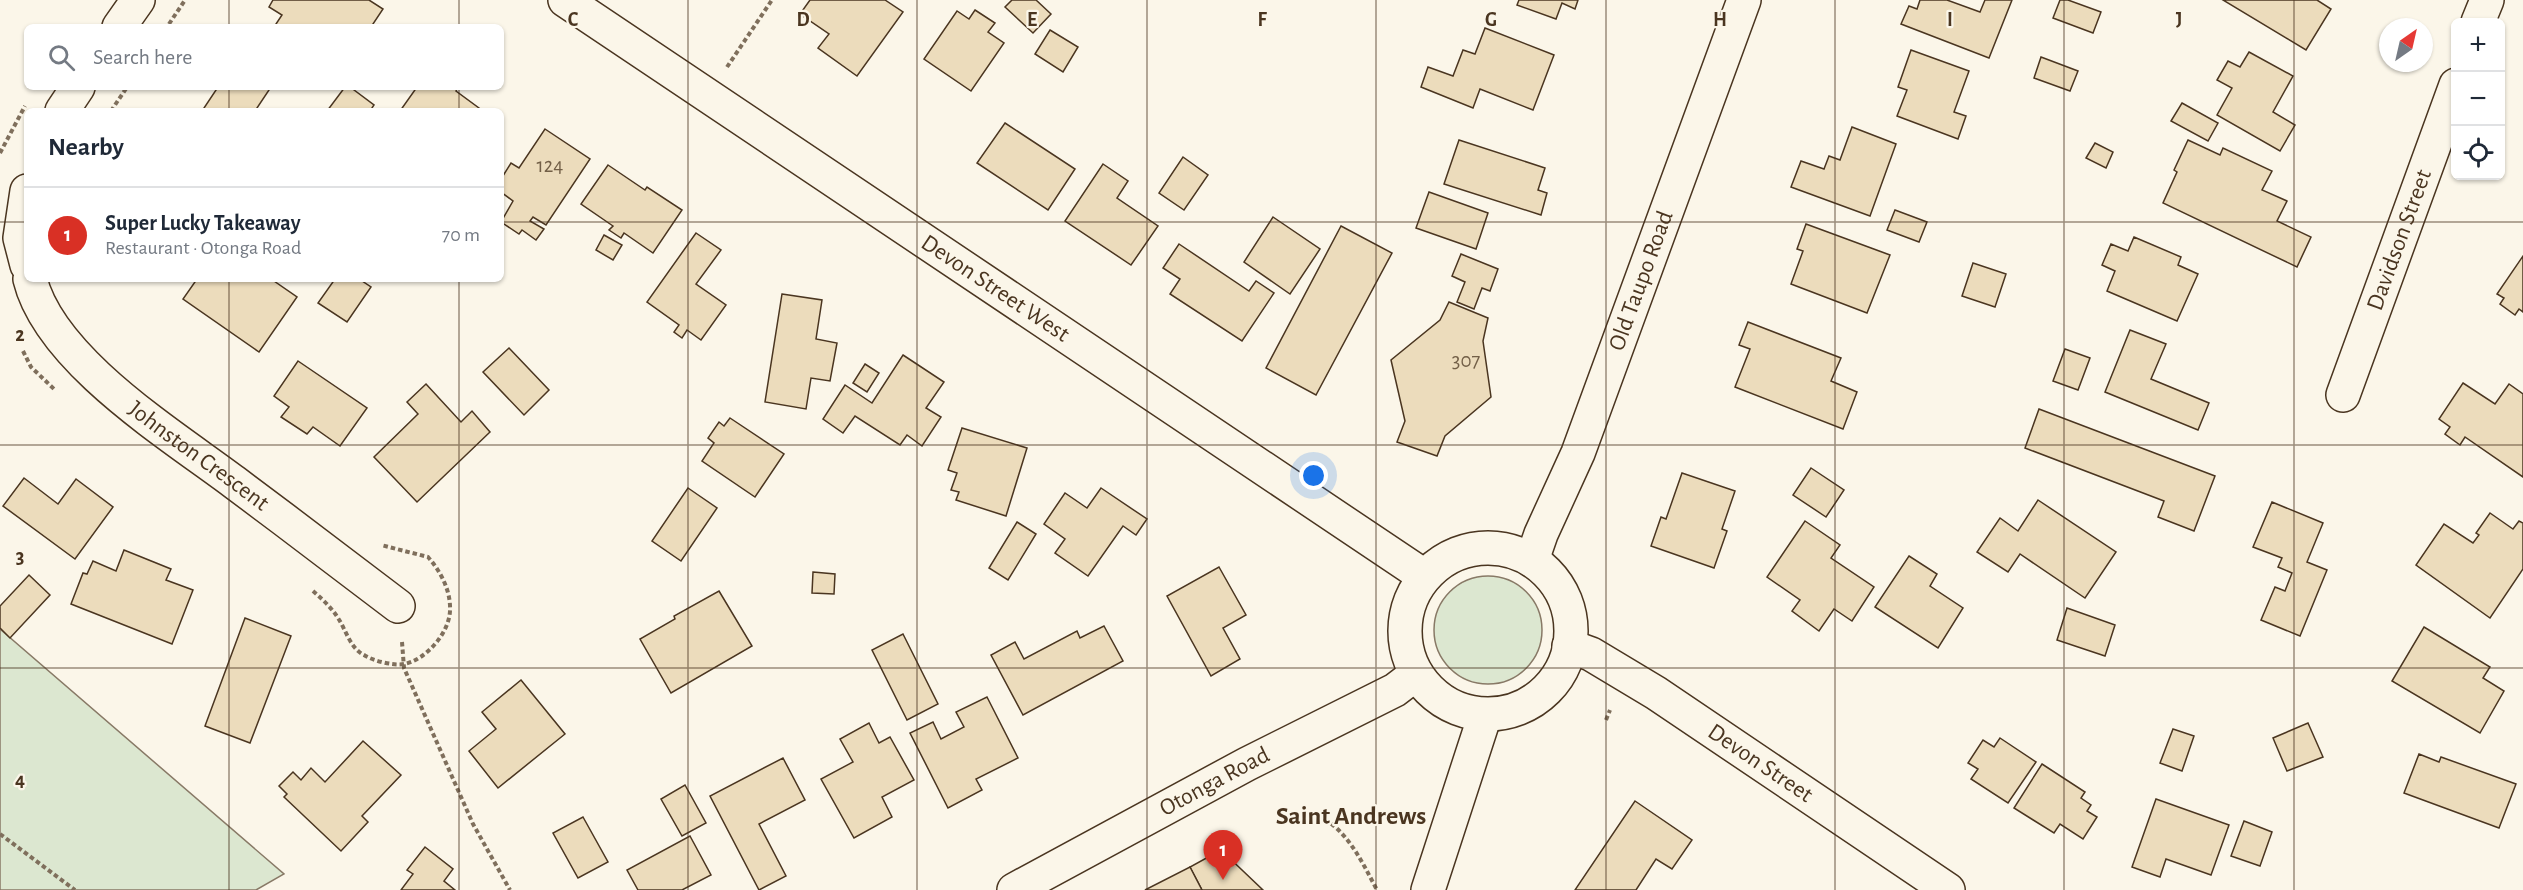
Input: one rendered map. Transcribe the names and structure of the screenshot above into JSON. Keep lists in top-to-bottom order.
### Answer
{
  "streets": {
    "main road": [
      "Davidson Street",
      "Old Taupo Road",
      "Devon Street West",
      "Johnston Crescent",
      "Devon Street",
      "Otonga Road"
    ]
  },
  "crossings": [
    ["Old Taupo Road", "Devon Street West"],
    ["Old Taupo Road", "Devon Street"],
    ["Old Taupo Road", "Otonga Road"],
    ["Devon Street West", "Devon Street"],
    ["Devon Street West", "Otonga Road"],
    ["Devon Street", "Otonga Road"]
  ],
  "districts": ["Saint Andrews"],
  "house_numbers": ["124", "307"],
  "north": "top right",
  "page": {
    "map_buttons": ["+", "−"],
    "search": "Search here",
    "heading": "Nearby",
    "list": [
      {
        "mark": "1",
        "name": "Super Lucky Takeaway",
        "note": "Restaurant · Otonga Road",
        "value": "70 m"
      }
    ],
    "pins": "1"
  },
  "grid": {
    "columns": [
      "C",
      "D",
      "E",
      "F",
      "G",
      "H",
      "I",
      "J"
    ],
    "rows": ["2", "3", "4"]
  }
}
